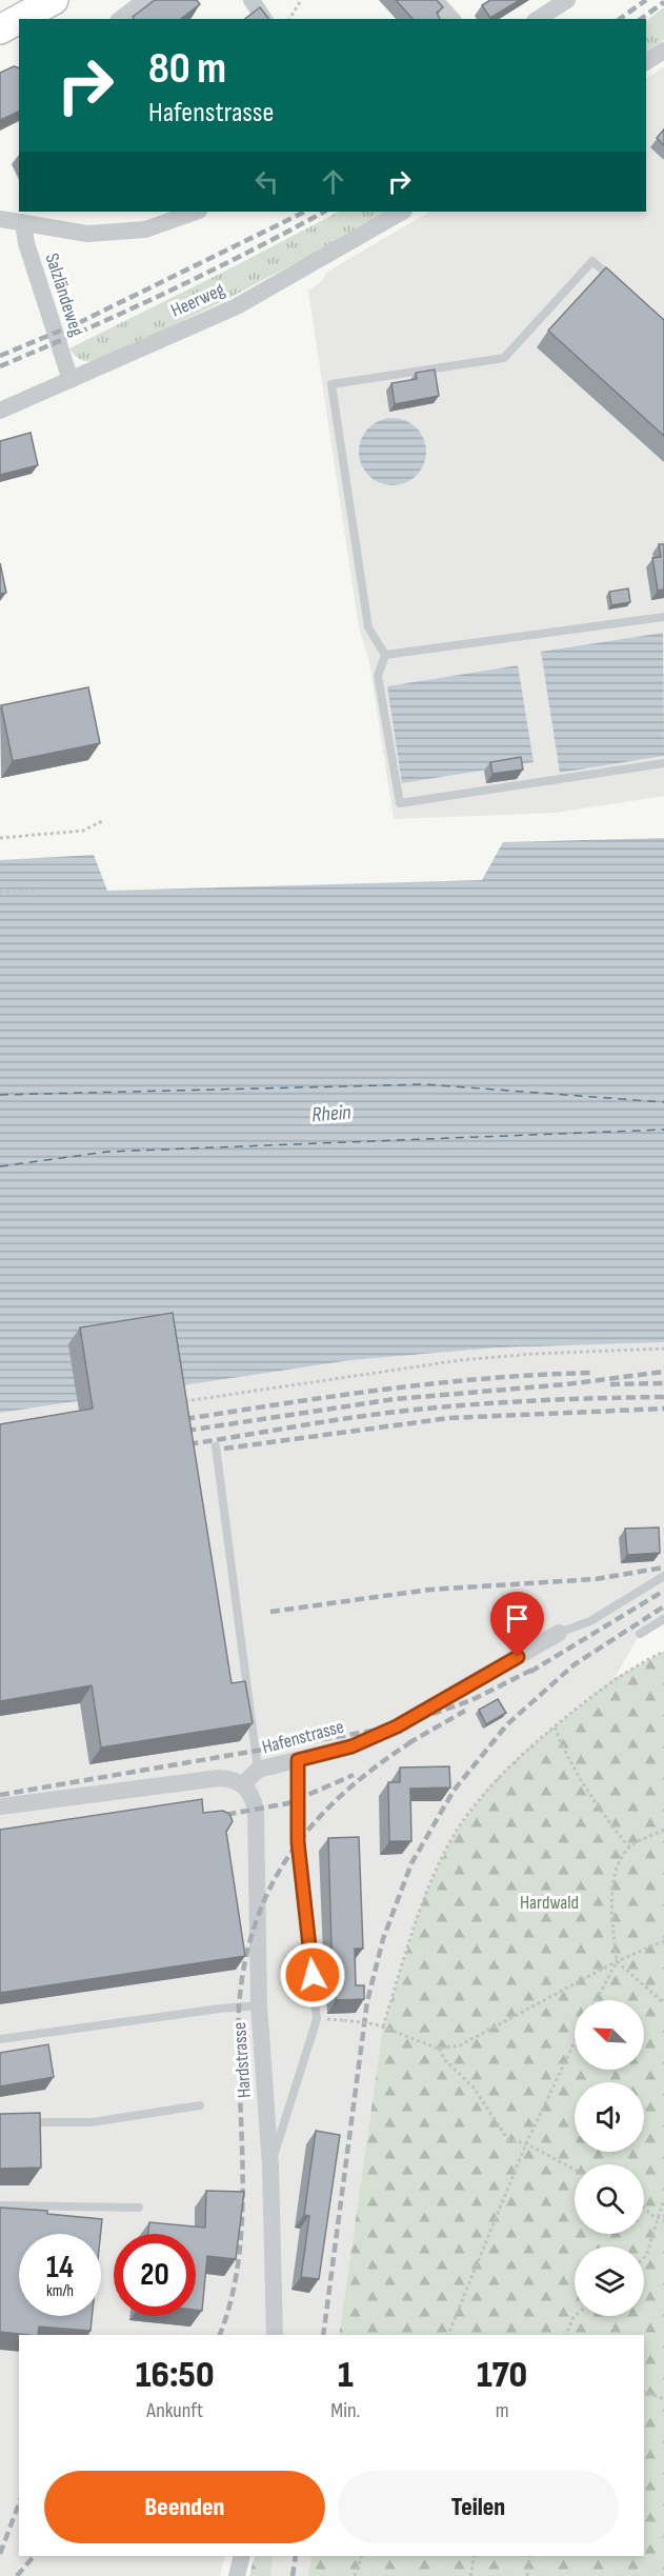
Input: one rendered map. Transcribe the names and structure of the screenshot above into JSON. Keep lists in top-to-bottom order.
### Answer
{
  "streets": {
    "street": [
      "Salzländeweg",
      "Heerweg",
      "Hafenstrasse",
      "Hardstrasse"
    ]
  },
  "crossings": [
    ["Salzländeweg", "Heerweg"],
    ["Hafenstrasse", "Hardstrasse"]
  ],
  "water": ["Rhein"],
  "parks": ["Hardwald"],
  "north": "top left",
  "page": {
    "turn": ["80 m", "Hafenstrasse"],
    "speed": "14 km/h",
    "limit": "20",
    "eta": [
      "16:50",
      "Ankunft",
      "1",
      "Min.",
      "170",
      "m"
    ],
    "buttons": ["Beenden", "Teilen"]
  }
}
